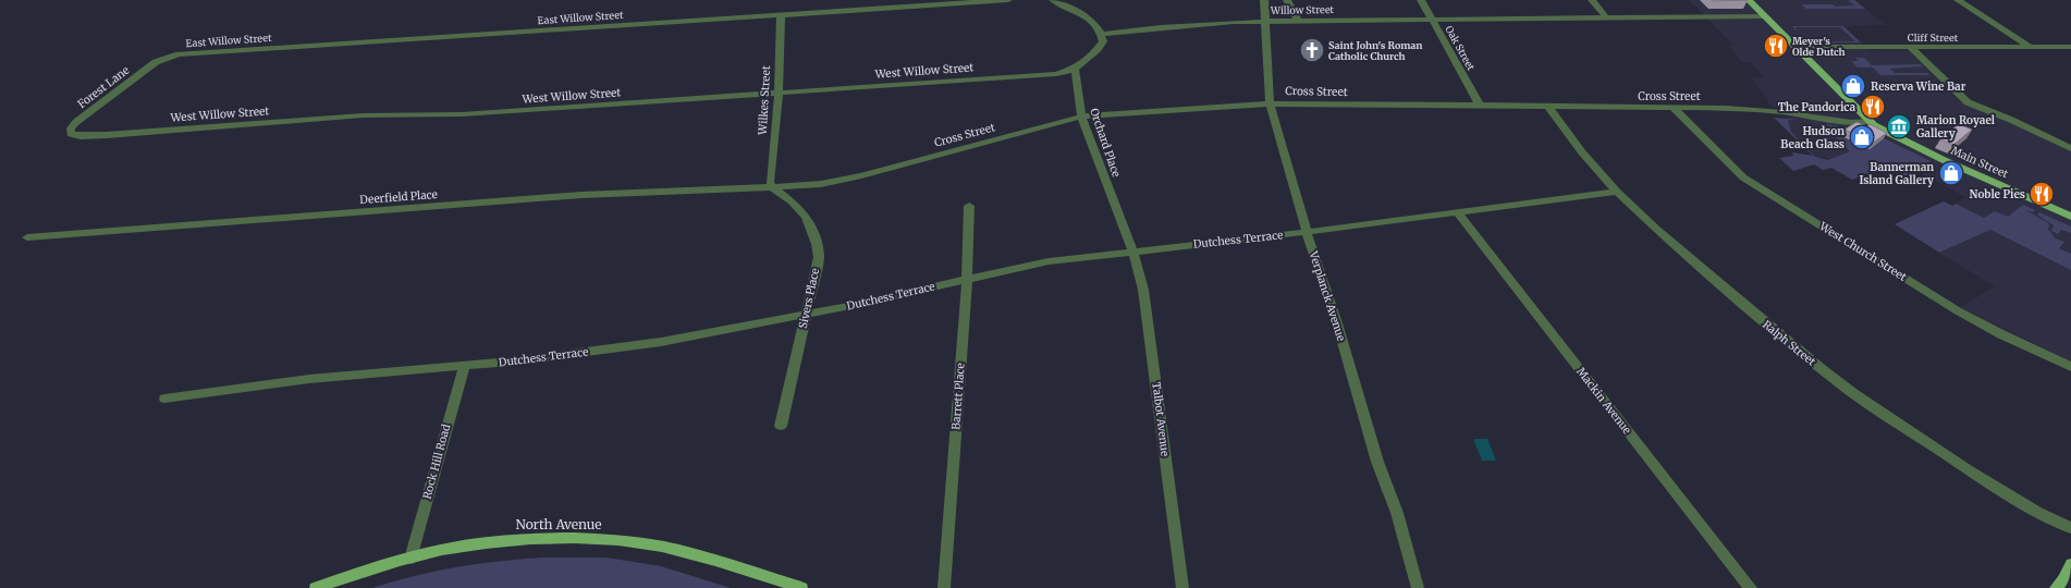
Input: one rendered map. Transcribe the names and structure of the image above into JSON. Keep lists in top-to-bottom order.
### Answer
{
  "streets": {
    "main road": ["Main Street", "North Avenue"],
    "street": [
      "Willow Street",
      "East Willow Street",
      "Cliff Street",
      "Oak Street",
      "West Willow Street",
      "Forest Lane",
      "Cross Street",
      "Wilkes Street",
      "Orchard Place",
      "Deerfield Place",
      "Dutchess Terrace",
      "West Church Street",
      "Verplanck Avenue",
      "Sivers Place",
      "Ralph Street",
      "Barrett Place",
      "Mackin Avenue",
      "Talbot Avenue",
      "Rock Hill Road"
    ]
  },
  "crossings": [
    ["Willow Street", "Oak Street"],
    ["Willow Street", "Main Street"],
    ["Willow Street", "Verplanck Avenue"],
    ["East Willow Street", "Forest Lane"],
    ["East Willow Street", "Wilkes Street"],
    ["Cliff Street", "Main Street"],
    ["Oak Street", "Cross Street"],
    ["West Willow Street", "Forest Lane"],
    ["West Willow Street", "Wilkes Street"],
    ["West Willow Street", "Orchard Place"],
    ["Cross Street", "Wilkes Street"],
    ["Cross Street", "Orchard Place"],
    ["Cross Street", "Main Street"],
    ["Cross Street", "Deerfield Place"],
    ["Cross Street", "West Church Street"],
    ["Cross Street", "Verplanck Avenue"],
    ["Cross Street", "Sivers Place"],
    ["Cross Street", "Ralph Street"],
    ["Wilkes Street", "Deerfield Place"],
    ["Wilkes Street", "Sivers Place"],
    ["Orchard Place", "Dutchess Terrace"],
    ["Orchard Place", "Talbot Avenue"],
    ["Deerfield Place", "Sivers Place"],
    ["Dutchess Terrace", "Verplanck Avenue"],
    ["Dutchess Terrace", "Sivers Place"],
    ["Dutchess Terrace", "Ralph Street"],
    ["Dutchess Terrace", "Barrett Place"],
    ["Dutchess Terrace", "Mackin Avenue"],
    ["Dutchess Terrace", "Talbot Avenue"],
    ["Dutchess Terrace", "Rock Hill Road"],
    ["Rock Hill Road", "North Avenue"]
  ],
  "places": {
    "restaurant": ["Meyer's Olde Dutch", "The Pandorica", "Noble Pies"],
    "church": ["Saint John's Roman Catholic Church"],
    "shop": ["Reserva Wine Bar", "Hudson Beach Glass", "Bannerman Island Gallery"],
    "museum": ["Marion Royael Gallery"]
  }
}
